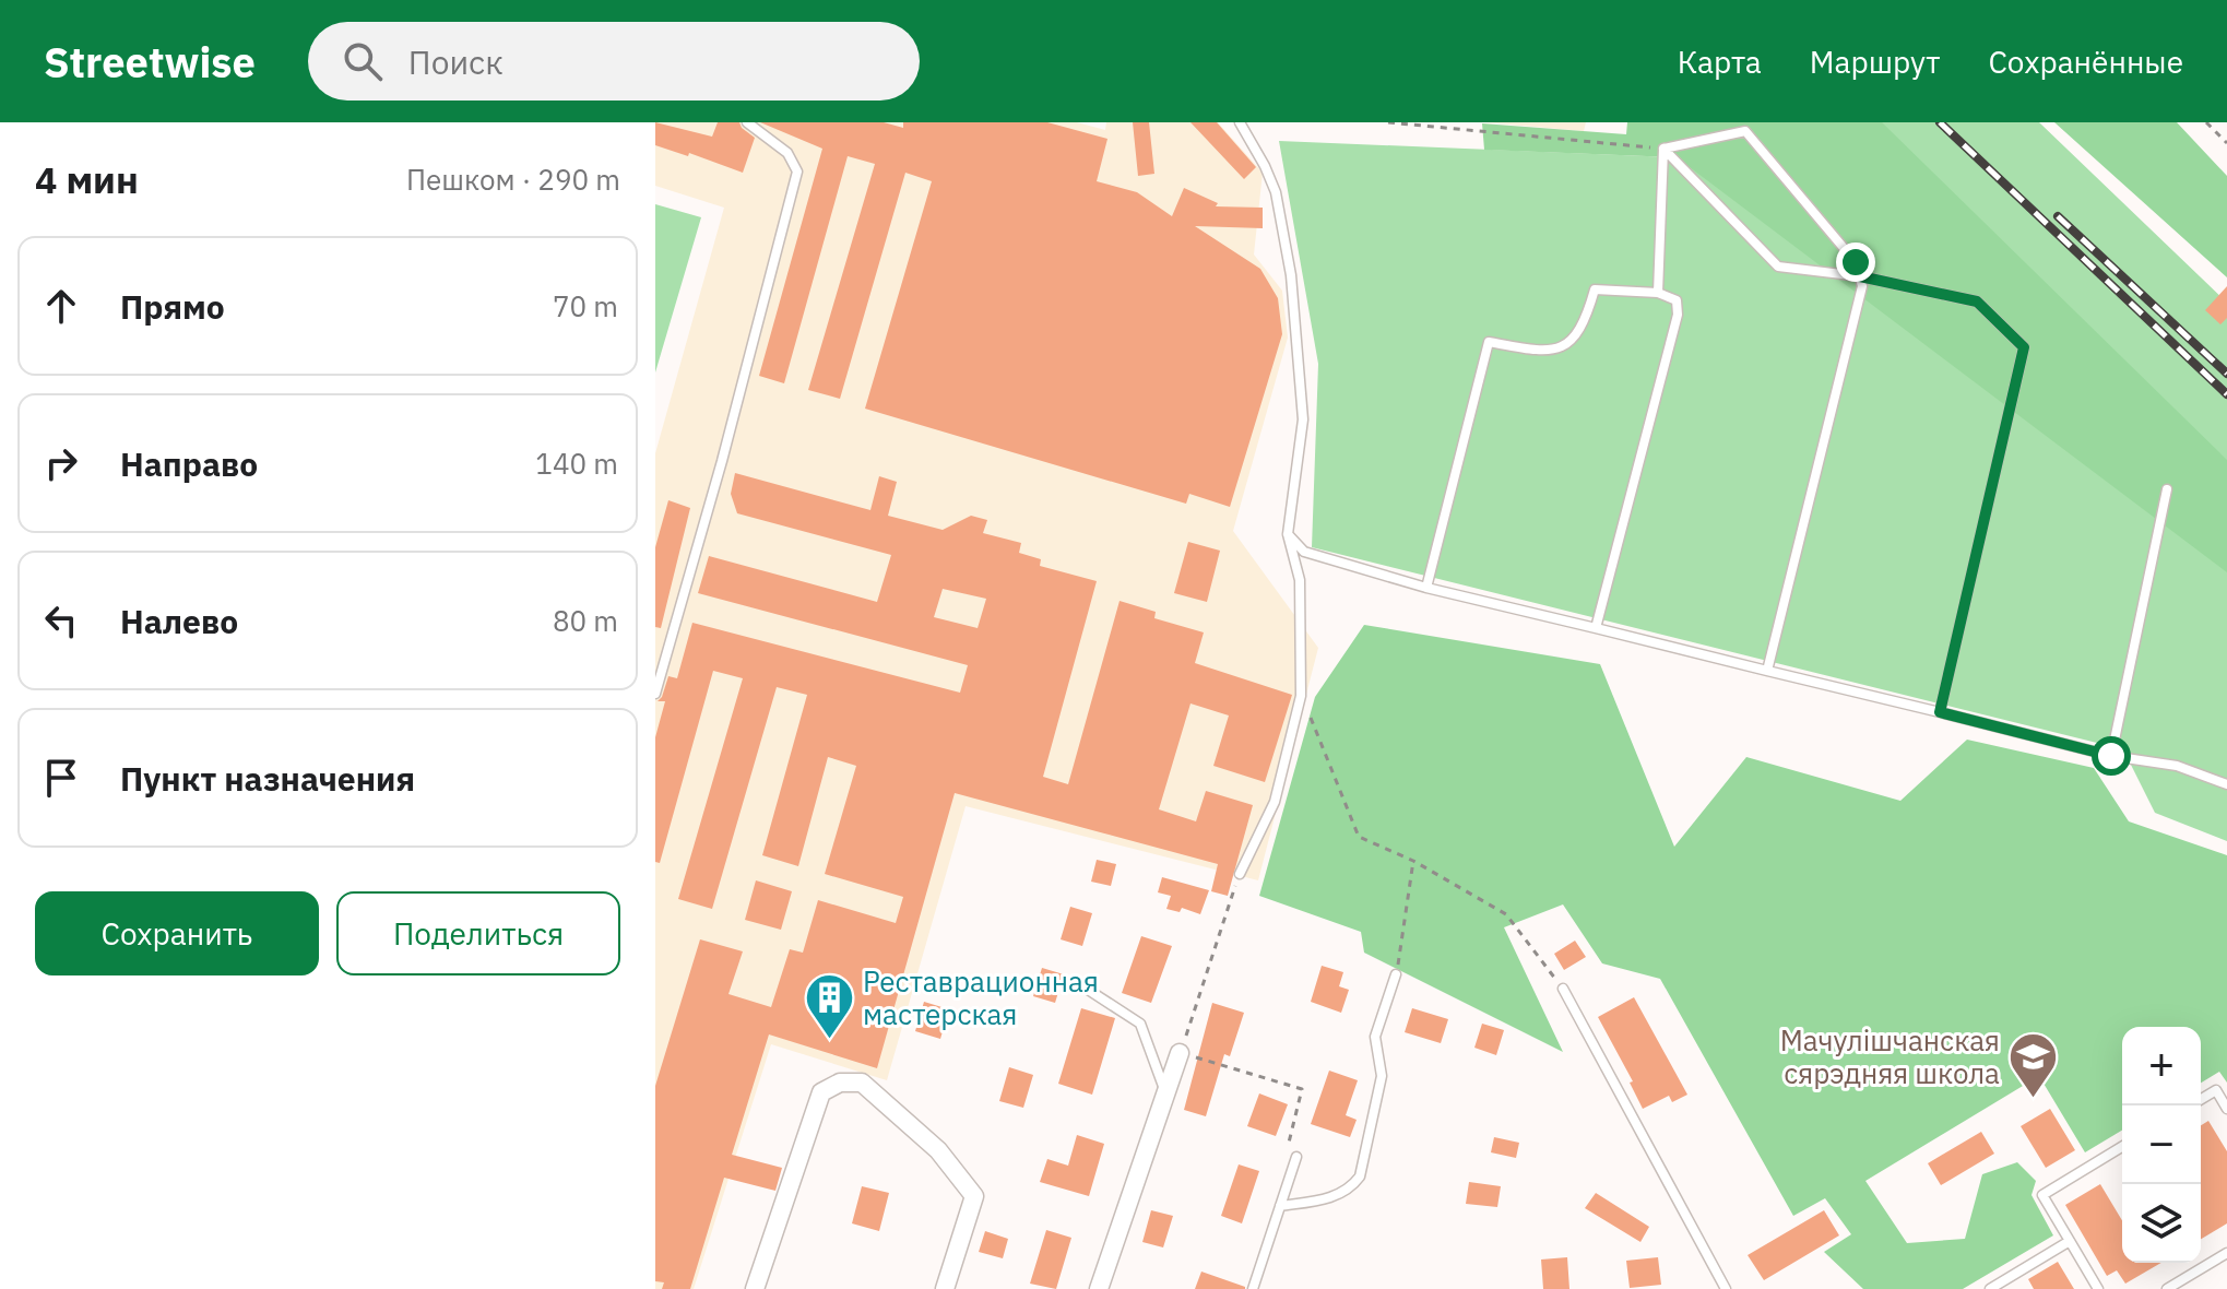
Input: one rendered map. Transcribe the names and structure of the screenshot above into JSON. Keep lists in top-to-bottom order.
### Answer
{
  "places": {
    "building": ["Реставрационная мастерская"],
    "school or university": ["Мачулішчанская сярэдняя школа"]
  },
  "page": {
    "header": "Streetwise",
    "search": "Поиск",
    "nav": ["Карта", "Маршрут", "Сохранённые"],
    "heading": ["4 мин", "Пешком · 290 m"],
    "list": [
      ["Прямо", "70 m"],
      ["Направо", "140 m"],
      ["Налево", "80 m"],
      "Пункт назначения"
    ],
    "buttons": ["Сохранить", "Поделиться"],
    "map_buttons": ["+", "−"]
  }
}
